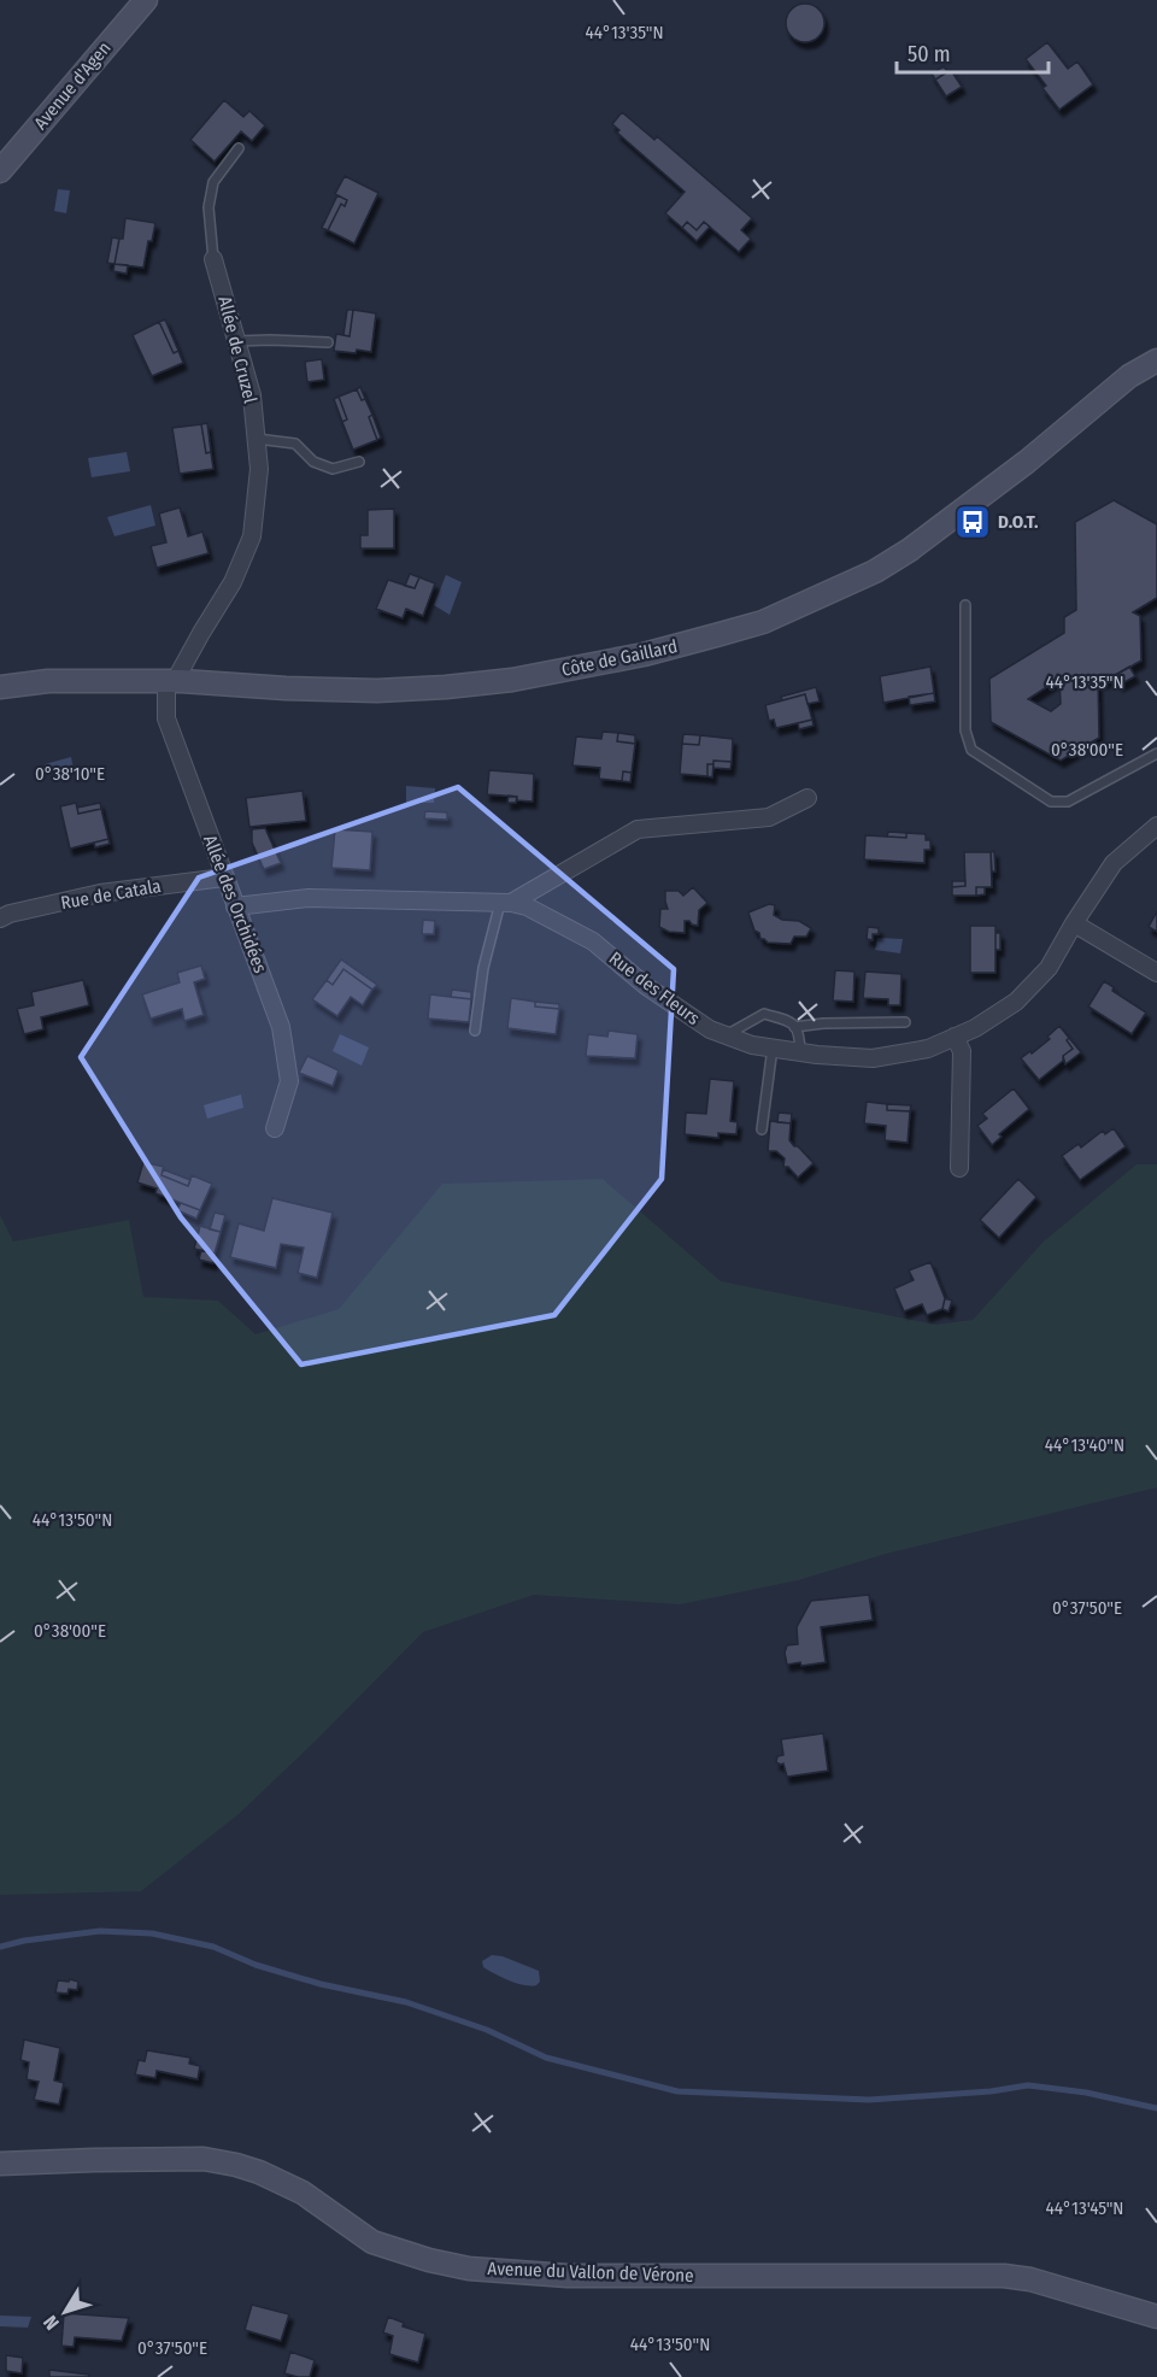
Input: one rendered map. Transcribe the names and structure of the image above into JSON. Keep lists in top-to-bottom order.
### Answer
{
  "streets": {
    "main road": ["Avenue d'Agen", "Côte de Gaillard", "Avenue du Vallon de Vérone"],
    "street": [
      "Allée de Cruzel",
      "Rue de Catala",
      "Allée des Orchidées",
      "Rue des Fleurs"
    ]
  },
  "crossings": [
    ["Allée de Cruzel", "Côte de Gaillard"],
    ["Allée de Cruzel", "Allée des Orchidées"],
    ["Côte de Gaillard", "Allée des Orchidées"],
    ["Rue de Catala", "Allée des Orchidées"],
    ["Allée des Orchidées", "Rue des Fleurs"]
  ],
  "places": {
    "bus stop": ["D.O.T."]
  },
  "scale_bar": "50 m",
  "north": "bottom left",
  "coordinates": [
    "44°13'35\"N",
    "0°38'00\"E",
    "0°38'10\"E",
    "44°13'40\"N",
    "44°13'50\"N",
    "0°37'50\"E",
    "44°13'45\"N"
  ]
}
